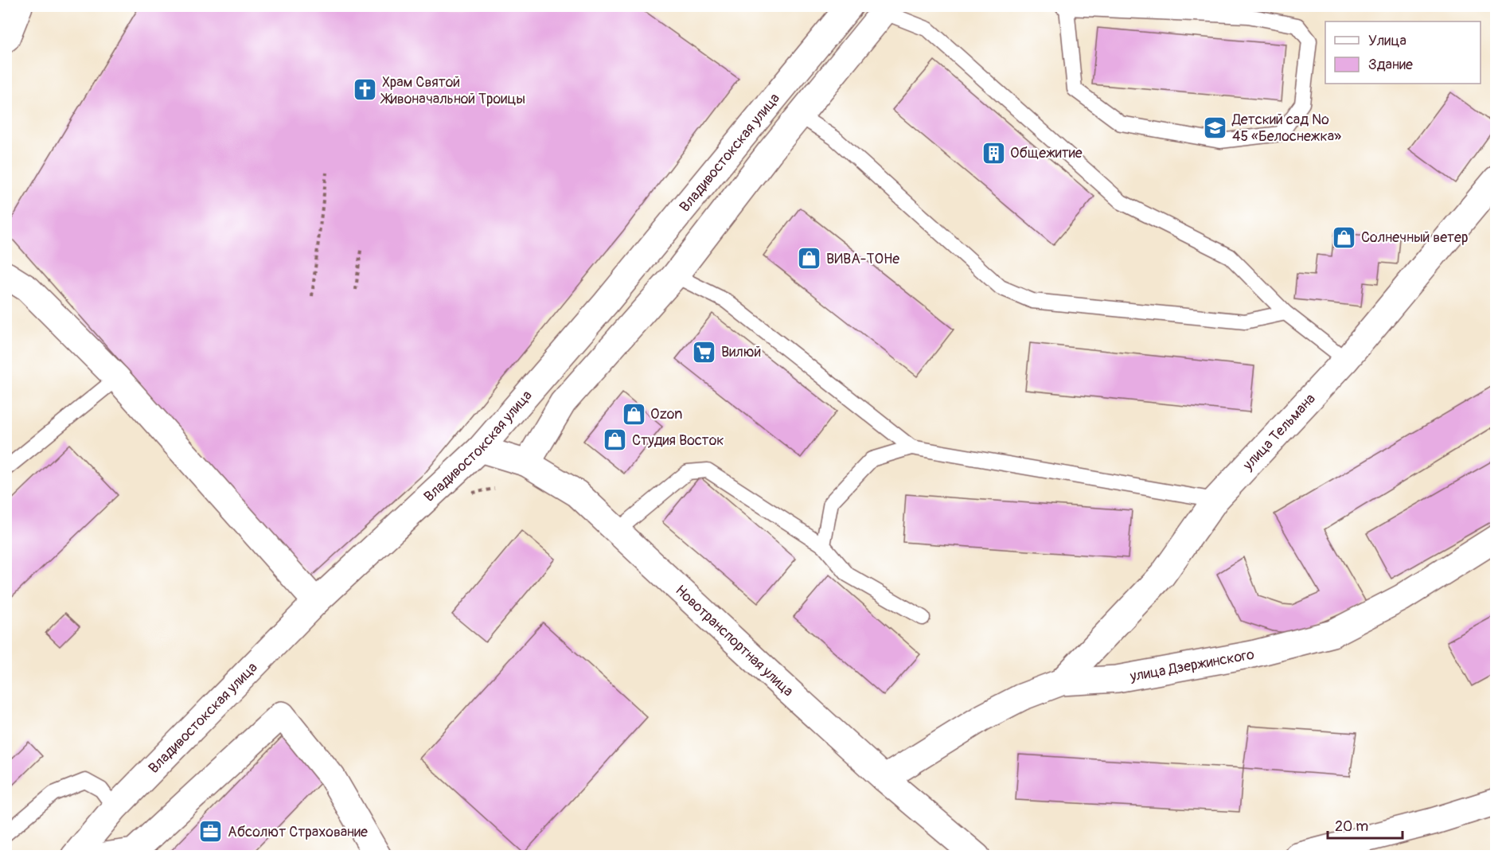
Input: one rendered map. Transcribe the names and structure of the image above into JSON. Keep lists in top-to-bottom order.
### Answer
{
  "streets": {
    "street": [
      "Владивостокская улица",
      "улица Тельмана",
      "Новотранспортная улица",
      "улица Дзержинского"
    ]
  },
  "crossings": [
    ["Владивостокская улица", "Новотранспортная улица"],
    ["улица Тельмана", "улица Дзержинского"],
    ["Новотранспортная улица", "улица Дзержинского"]
  ],
  "places": {
    "church": ["Храм Святой Живоначальной Троицы"],
    "school or university": ["Детский сад № 45 «Белоснежка»"],
    "building": ["Общежитие"],
    "shop": [
      "Солнечный ветер",
      "ВИВА-ТОНе",
      "Ozon",
      "Студия Восток"
    ],
    "supermarket": ["Вилюй"],
    "office": ["Абсолют Страхование"]
  },
  "legend": ["Улица", "Здание"],
  "scale_bar": "20 m"
}
